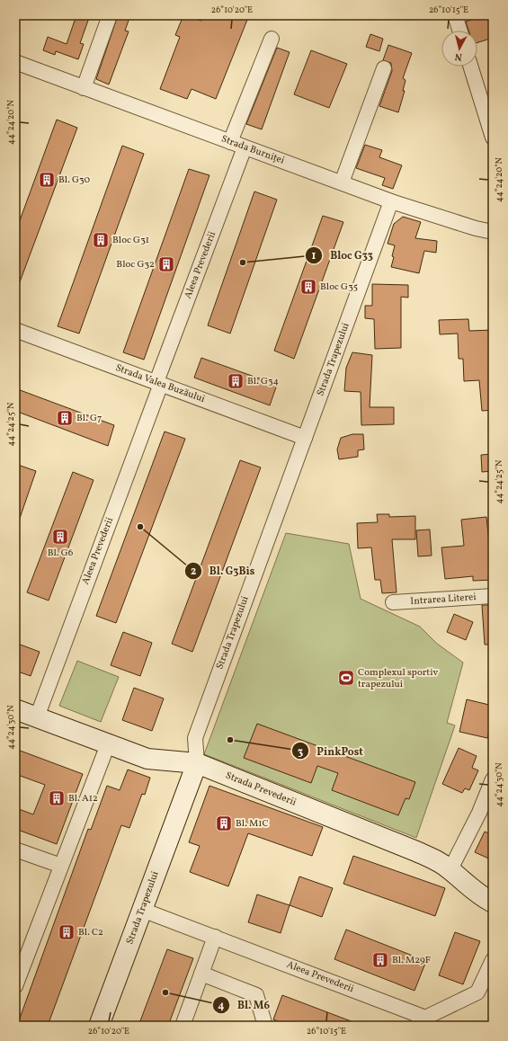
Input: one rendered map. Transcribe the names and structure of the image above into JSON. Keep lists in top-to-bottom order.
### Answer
{
  "streets": {
    "street": [
      "Strada Burniței",
      "Aleea Prevederii",
      "Strada Trapezului",
      "Strada Valea Buzăului",
      "Intrarea Literei",
      "Strada Prevederii"
    ]
  },
  "crossings": [
    ["Strada Burniței", "Aleea Prevederii"],
    ["Strada Burniței", "Strada Trapezului"],
    ["Aleea Prevederii", "Strada Trapezului"],
    ["Aleea Prevederii", "Strada Valea Buzăului"],
    ["Aleea Prevederii", "Strada Prevederii"],
    ["Strada Trapezului", "Strada Valea Buzăului"],
    ["Strada Trapezului", "Strada Prevederii"]
  ],
  "places": {
    "building": [
      "Bl. G30",
      "Bloc G31",
      "Bloc G32",
      "Bloc G35",
      "Bl. G34",
      "Bl. G7",
      "Bl. G6",
      "Bl. A12",
      "Bl. M1C",
      "Bl. C2",
      "Bl. M29F"
    ],
    "other": [
      "Bloc G33",
      "Bl. G3Bis",
      "PinkPost",
      "Bl. M6"
    ],
    "sports": ["Complexul sportiv trapezului"]
  },
  "north": "bottom",
  "coordinates": [
    "26°10'20\"E",
    "26°10'15\"E",
    "44°24'20\"N",
    "44°24'25\"N",
    "44°24'30\"N"
  ]
}
